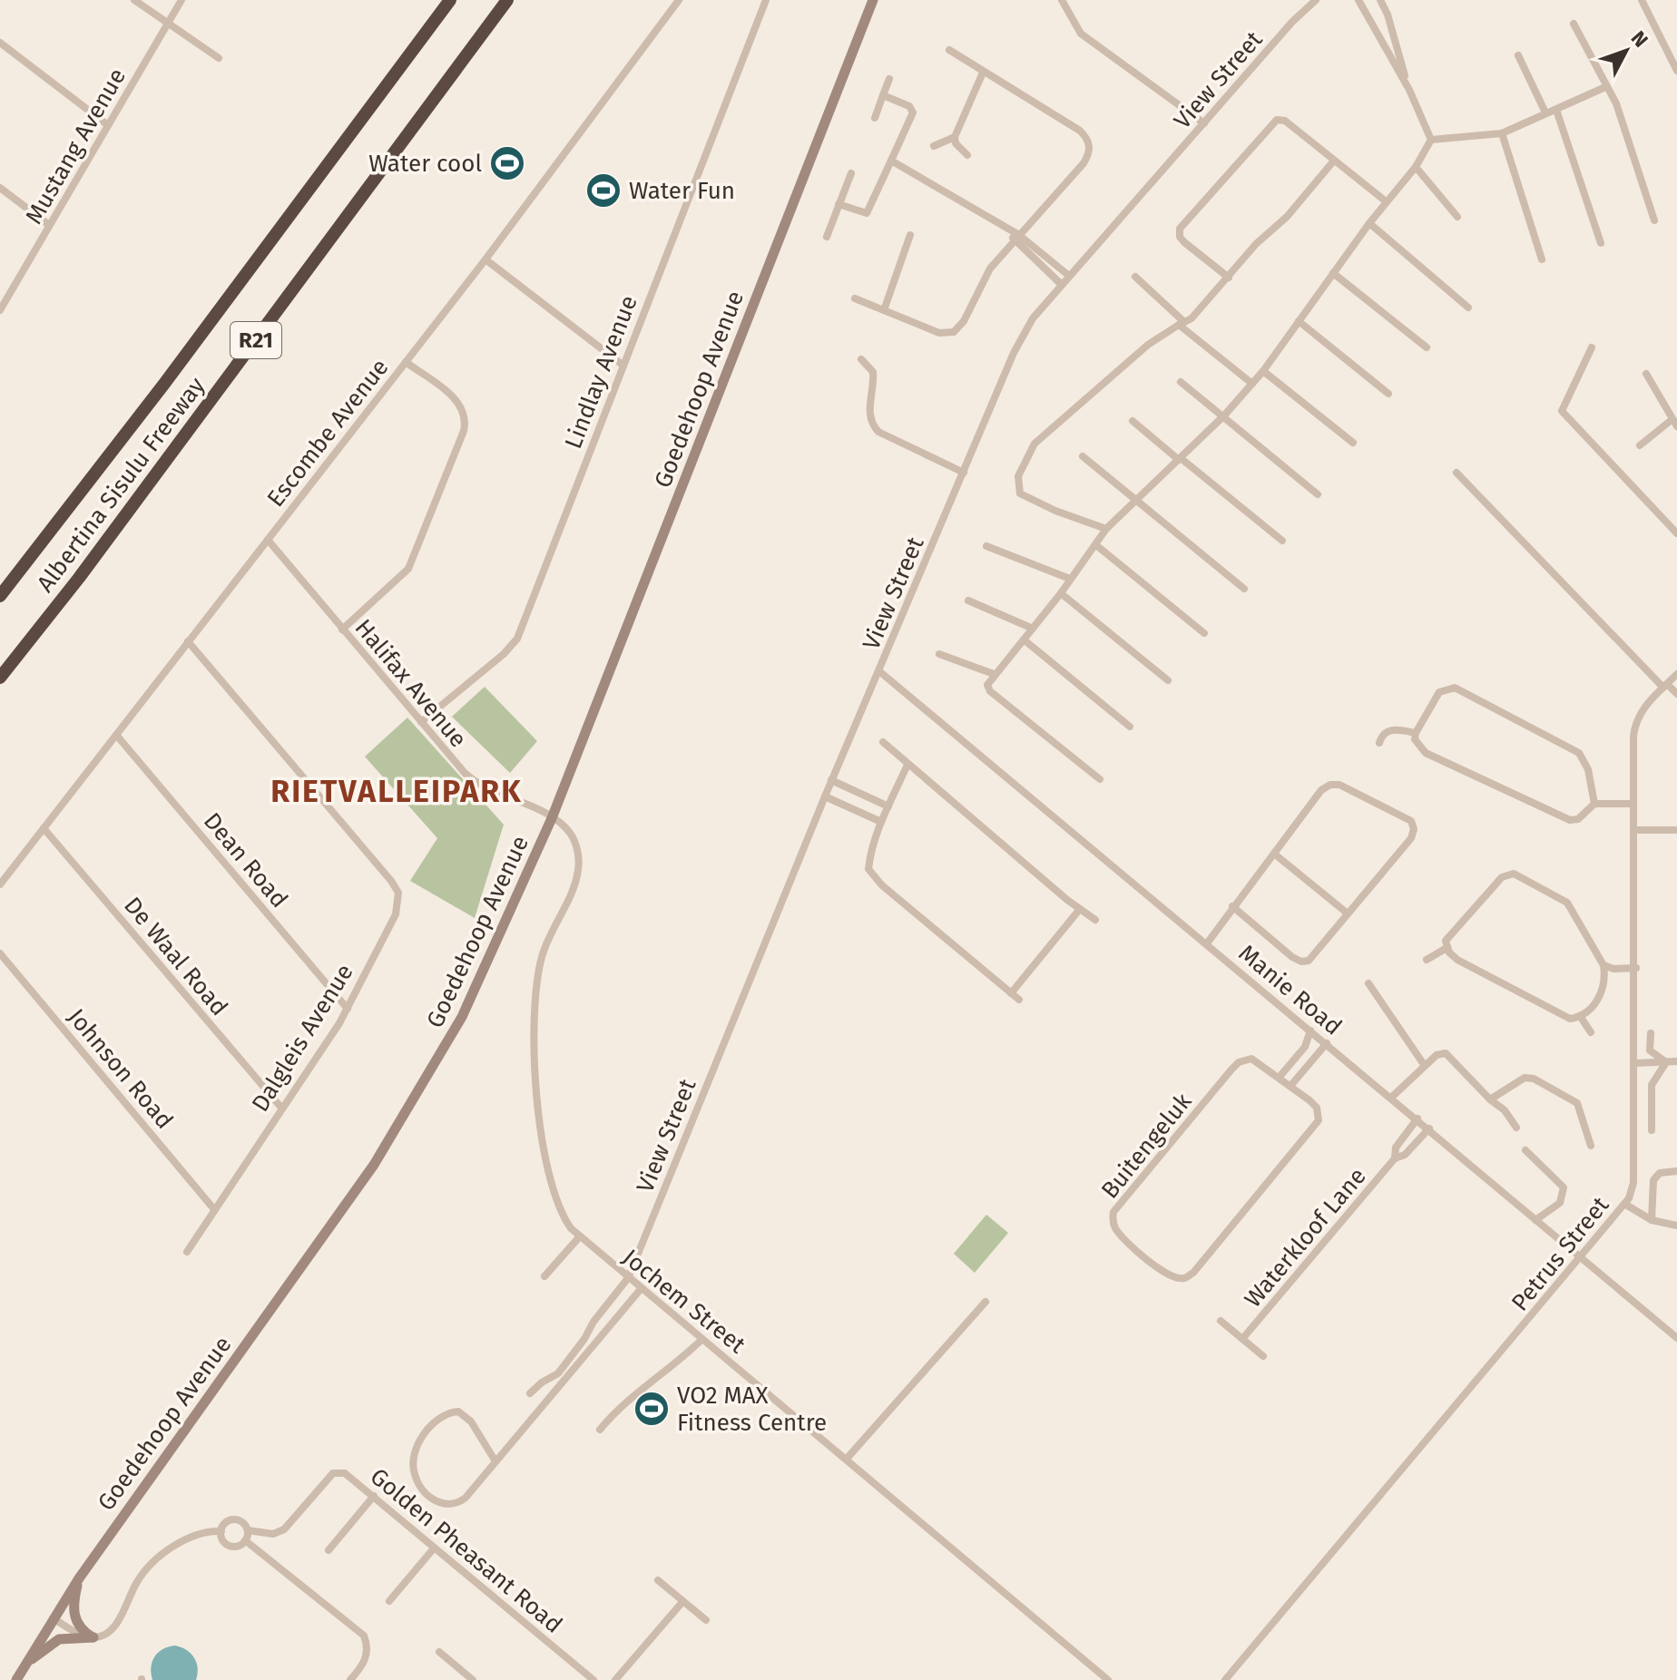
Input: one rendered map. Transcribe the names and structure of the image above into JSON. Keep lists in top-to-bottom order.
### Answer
{
  "streets": {
    "highway": ["R21", "Albertina Sisulu Freeway"],
    "main road": ["Goedehoop Avenue"],
    "street": [
      "View Street",
      "Mustang Avenue",
      "Lindlay Avenue",
      "Escombe Avenue",
      "Halifax Avenue",
      "Dean Road",
      "De Waal Road",
      "Manie Road",
      "Dalgleis Avenue",
      "Johnson Road",
      "Buitengeluk",
      "Waterkloof Lane",
      "Petrus Street",
      "Jochem Street",
      "Golden Pheasant Road"
    ]
  },
  "crossings": [
    ["View Street", "Manie Road"],
    ["View Street", "Jochem Street"],
    ["Lindlay Avenue", "Halifax Avenue"],
    ["Goedehoop Avenue", "Halifax Avenue"],
    ["Goedehoop Avenue", "Jochem Street"],
    ["Escombe Avenue", "Halifax Avenue"],
    ["Escombe Avenue", "Dean Road"],
    ["Escombe Avenue", "De Waal Road"],
    ["Escombe Avenue", "Dalgleis Avenue"],
    ["Halifax Avenue", "Jochem Street"],
    ["Dean Road", "Dalgleis Avenue"],
    ["De Waal Road", "Dalgleis Avenue"],
    ["Manie Road", "Waterkloof Lane"],
    ["Manie Road", "Petrus Street"],
    ["Dalgleis Avenue", "Johnson Road"]
  ],
  "districts": ["RIETVALLEIPARK"],
  "places": {
    "sports": ["Water cool", "Water Fun", "VO2 MAX Fitness Centre"]
  },
  "north": "top right"
}
